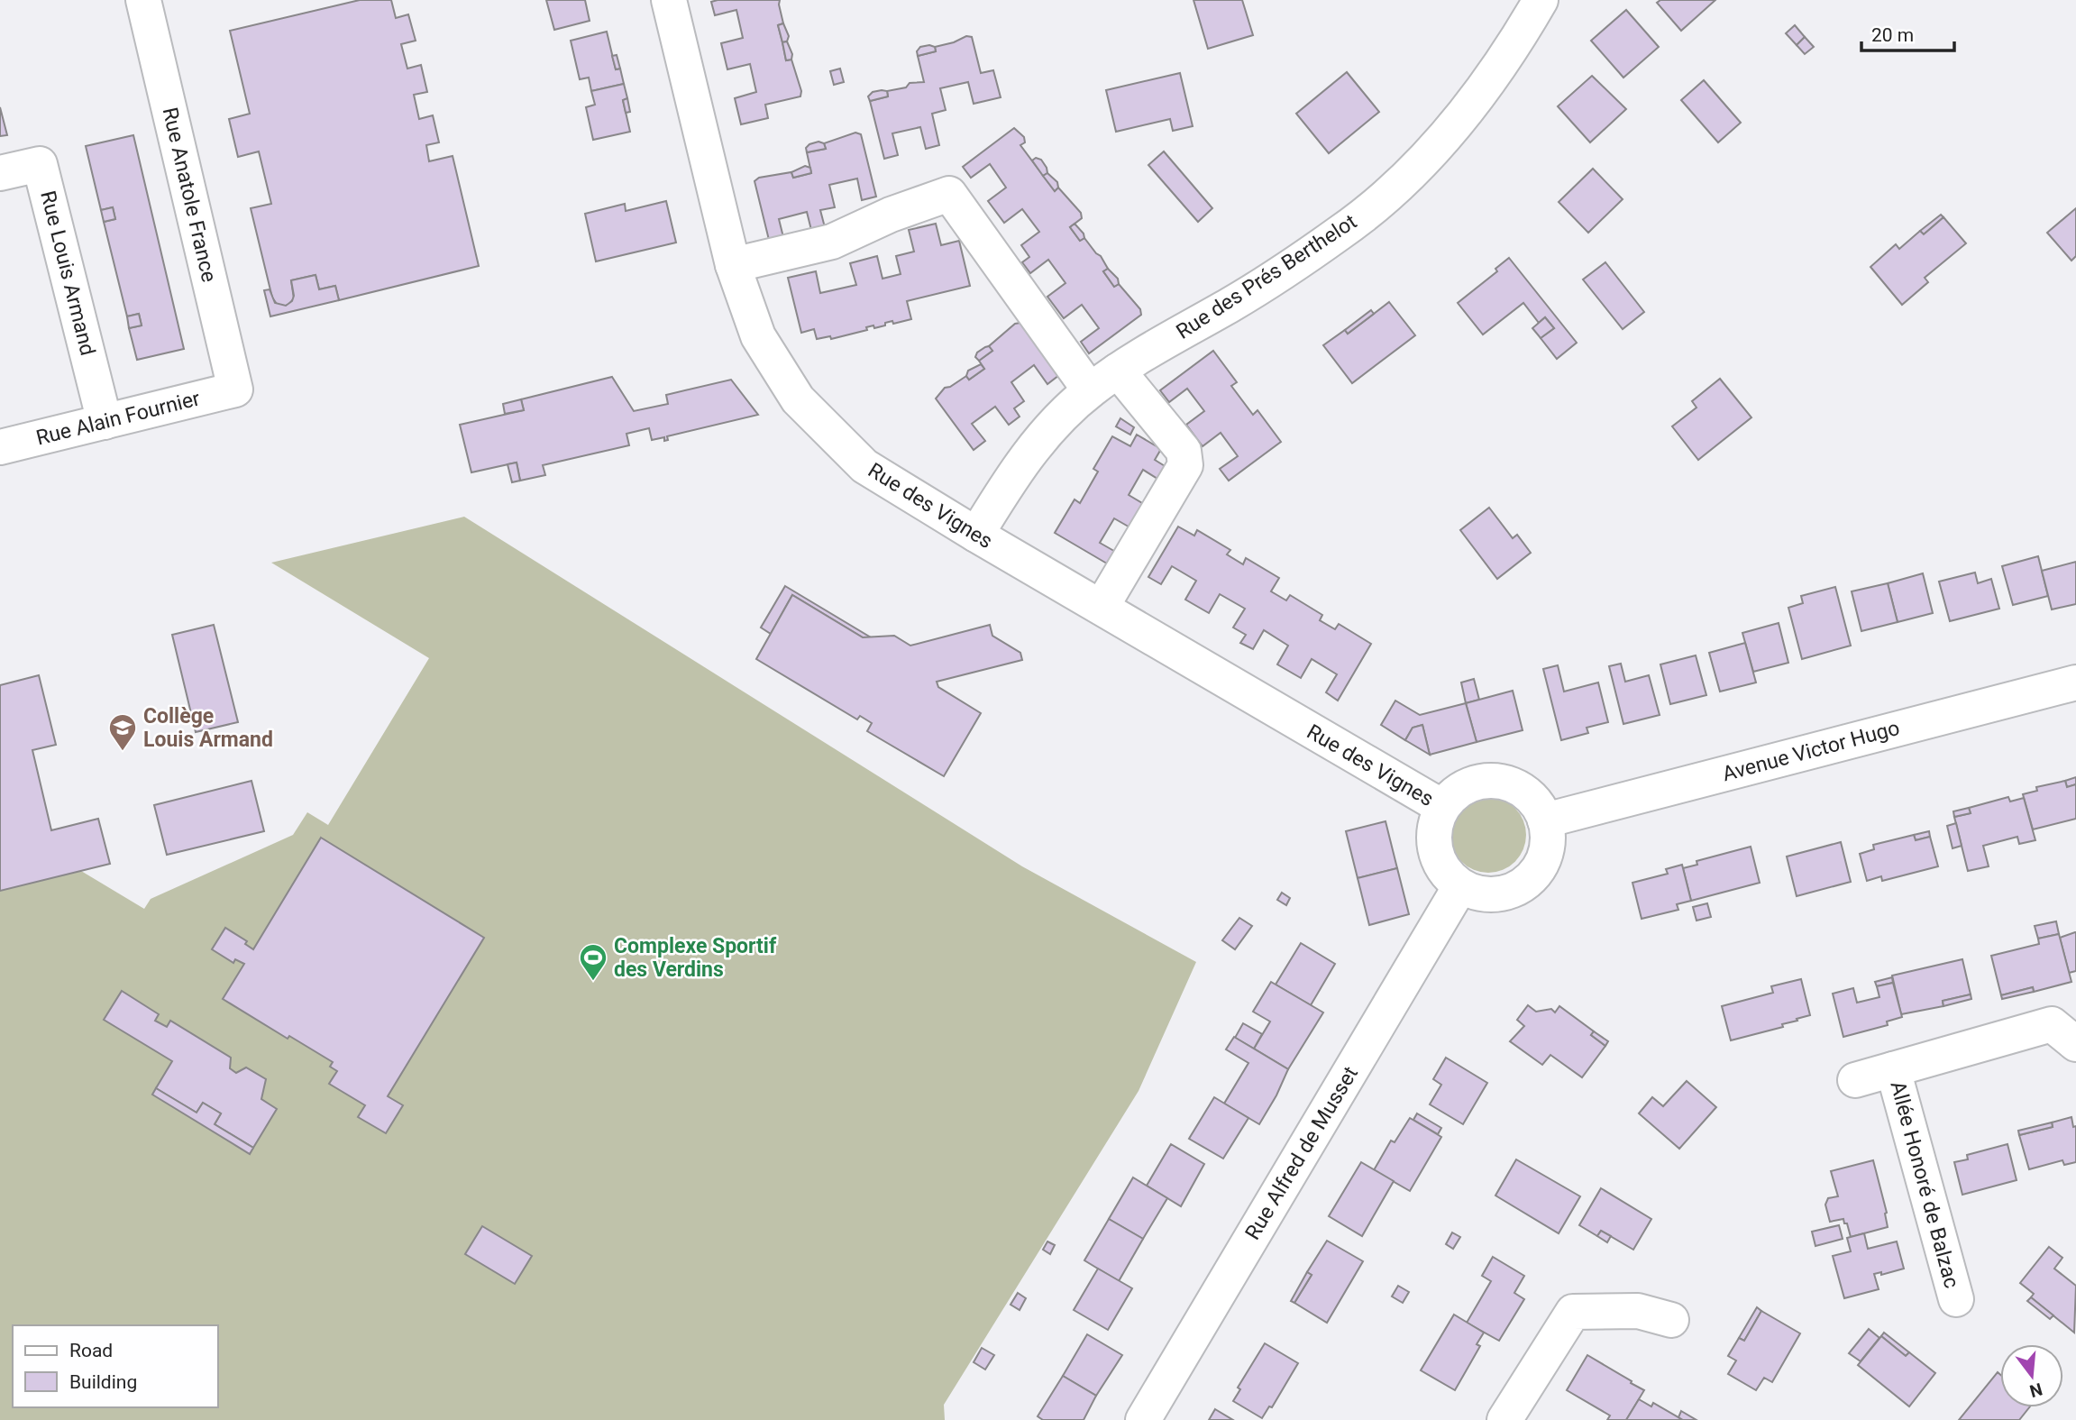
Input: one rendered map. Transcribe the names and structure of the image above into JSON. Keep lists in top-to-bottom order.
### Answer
{
  "streets": {
    "street": [
      "Rue Anatole France",
      "Rue Louis Armand",
      "Rue des Prés Berthelot",
      "Rue Alain Fournier",
      "Rue des Vignes",
      "Avenue Victor Hugo",
      "Rue Alfred de Musset",
      "Allée Honoré de Balzac"
    ]
  },
  "crossings": [
    ["Rue Anatole France", "Rue Alain Fournier"],
    ["Rue Louis Armand", "Rue Alain Fournier"],
    ["Rue des Prés Berthelot", "Rue des Vignes"],
    ["Rue des Vignes", "Avenue Victor Hugo"],
    ["Rue des Vignes", "Rue Alfred de Musset"],
    ["Avenue Victor Hugo", "Rue Alfred de Musset"]
  ],
  "places": {
    "school or university": ["Collège Louis Armand"],
    "sports": ["Complexe Sportif des Verdins"]
  },
  "legend": ["Road", "Building"],
  "scale_bar": "20 m",
  "north": "bottom"
}
